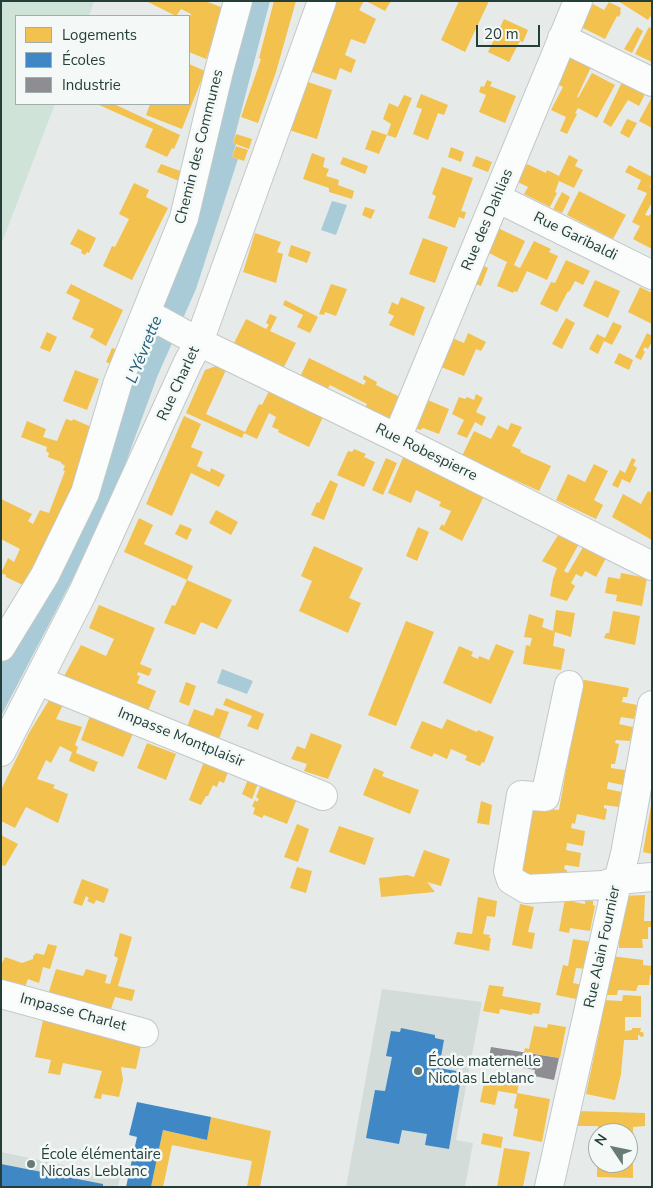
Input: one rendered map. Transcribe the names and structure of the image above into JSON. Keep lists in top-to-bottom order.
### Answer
{
  "streets": {
    "street": [
      "Chemin des Communes",
      "Rue des Dahlias",
      "Rue Garibaldi",
      "Rue Charlet",
      "Rue Robespierre",
      "Impasse Montplaisir",
      "Rue Alain Fournier",
      "Impasse Charlet"
    ]
  },
  "crossings": [
    ["Chemin des Communes", "Rue Robespierre"],
    ["Rue des Dahlias", "Rue Garibaldi"],
    ["Rue des Dahlias", "Rue Robespierre"],
    ["Rue Charlet", "Rue Robespierre"],
    ["Rue Charlet", "Impasse Montplaisir"]
  ],
  "water": ["L'Yévrette"],
  "places": ["École maternelle Nicolas Leblanc", "École élémentaire Nicolas Leblanc"],
  "legend": ["Logements", "Écoles", "Industrie"],
  "scale_bar": "20 m",
  "north": "top left"
}
